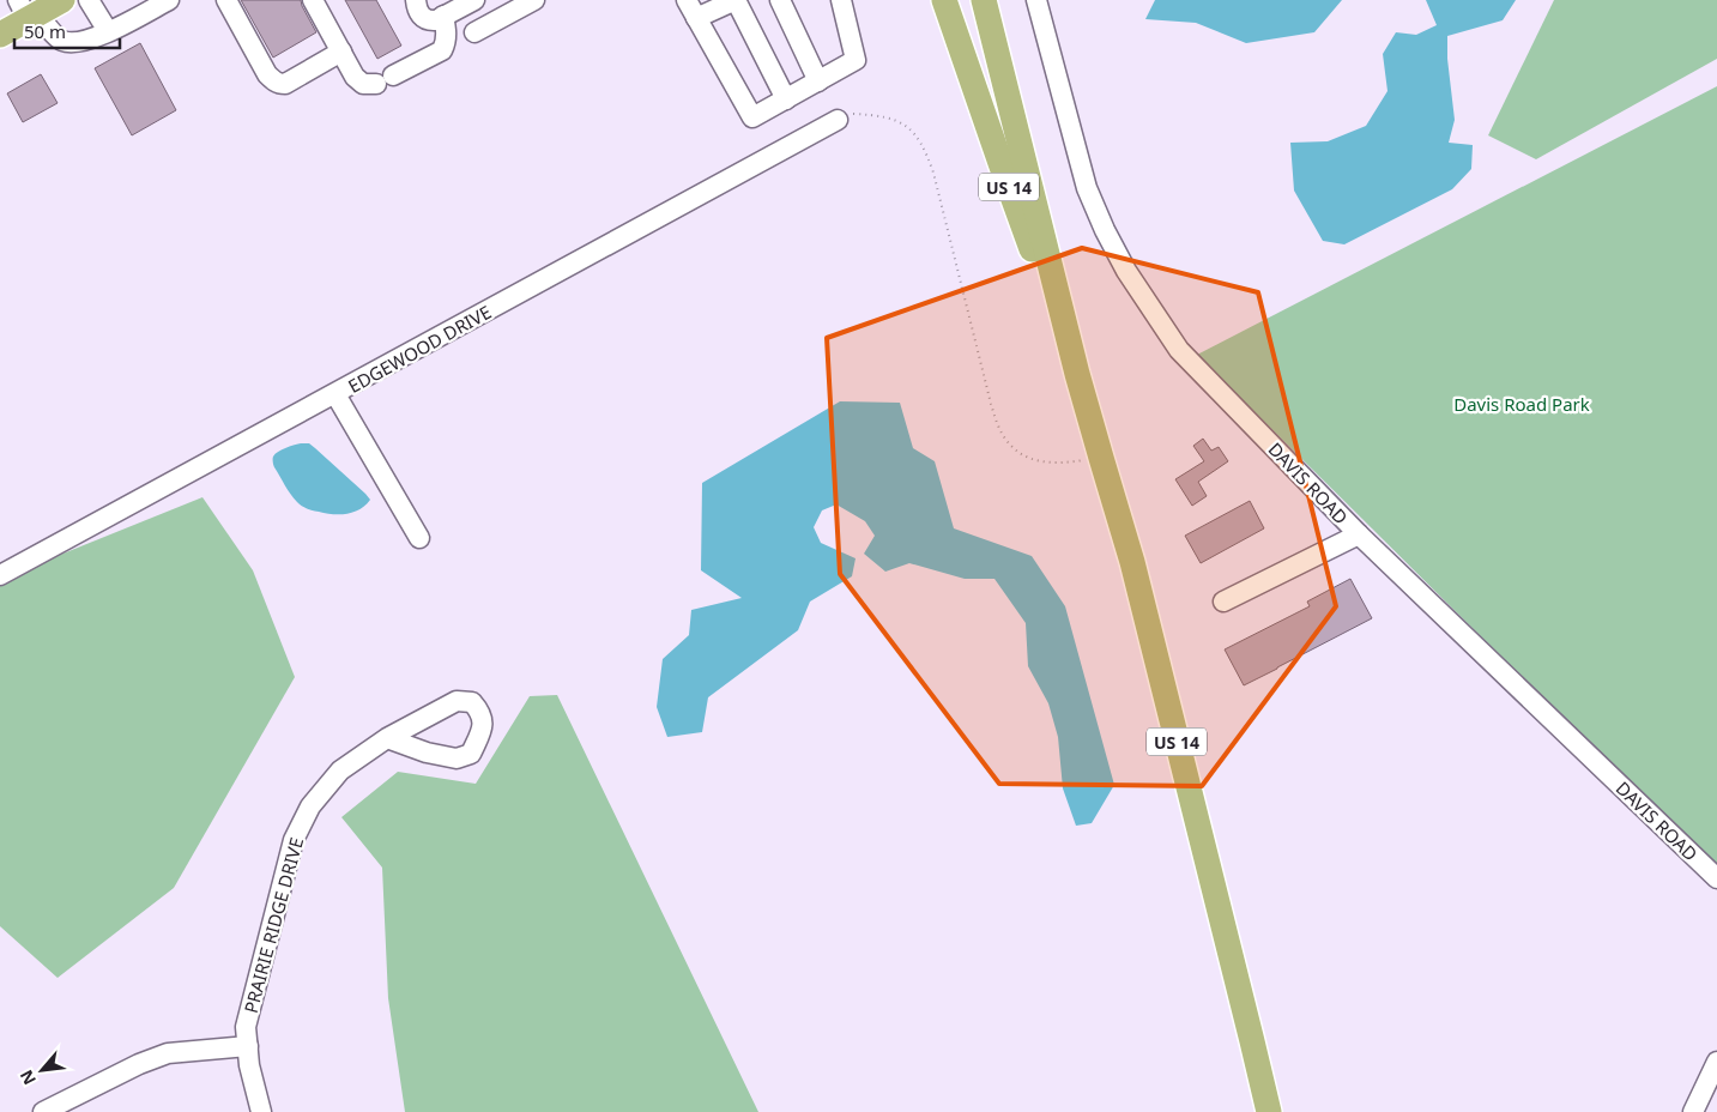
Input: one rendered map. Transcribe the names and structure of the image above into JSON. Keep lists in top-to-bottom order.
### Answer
{
  "streets": {
    "main road": ["US 14"],
    "street": ["EDGEWOOD DRIVE", "DAVIS ROAD", "PRAIRIE RIDGE DRIVE"]
  },
  "parks": ["Davis Road Park"],
  "scale_bar": "50 m",
  "north": "bottom left"
}
